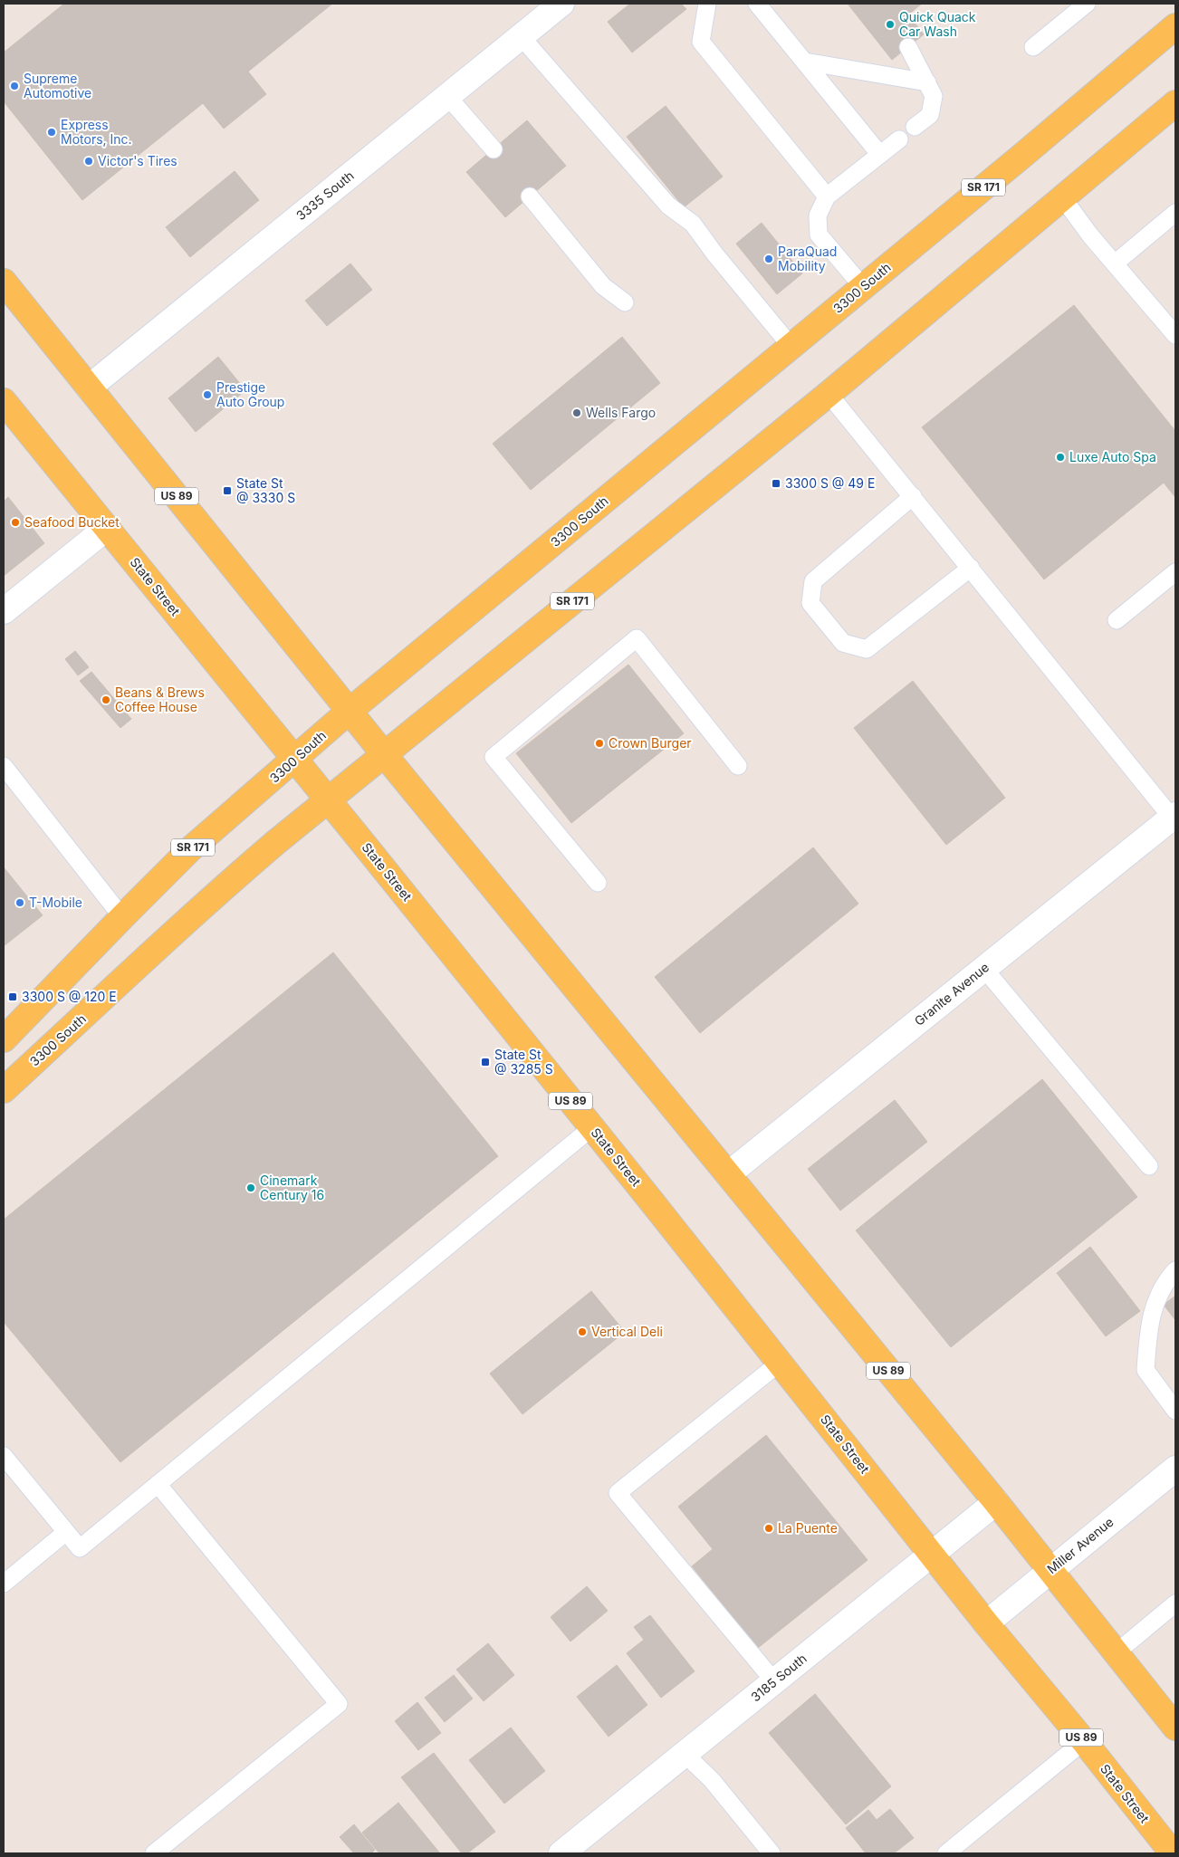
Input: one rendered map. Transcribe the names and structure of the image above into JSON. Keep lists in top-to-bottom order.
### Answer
{
  "streets": {
    "main road": [
      "SR 171",
      "3300 South",
      "US 89",
      "State Street"
    ],
    "street": [
      "3335 South",
      "Granite Avenue",
      "Miller Avenue",
      "3185 South"
    ]
  },
  "crossings": [
    ["3335 South", "US 89"],
    ["3300 South", "US 89"],
    ["3300 South", "State Street"],
    ["US 89", "Granite Avenue"],
    ["US 89", "Miller Avenue"],
    ["US 89", "3185 South"],
    ["State Street", "Miller Avenue"],
    ["State Street", "3185 South"]
  ],
  "places": {
    "other": [
      "Quick Quack Car Wash",
      "Supreme Automotive",
      "Express Motors, Inc.",
      "Victor's Tires",
      "ParaQuad Mobility",
      "Prestige Auto Group",
      "Wells Fargo",
      "Luxe Auto Spa",
      "Seafood Bucket",
      "Beans & Brews Coffee House",
      "Crown Burger",
      "T-Mobile",
      "Cinemark Century 16",
      "Vertical Deli",
      "La Puente"
    ],
    "transit": [
      "3300 S @ 49 E",
      "State St @ 3330 S",
      "3300 S @ 120 E",
      "State St @ 3285 S"
    ]
  }
}
